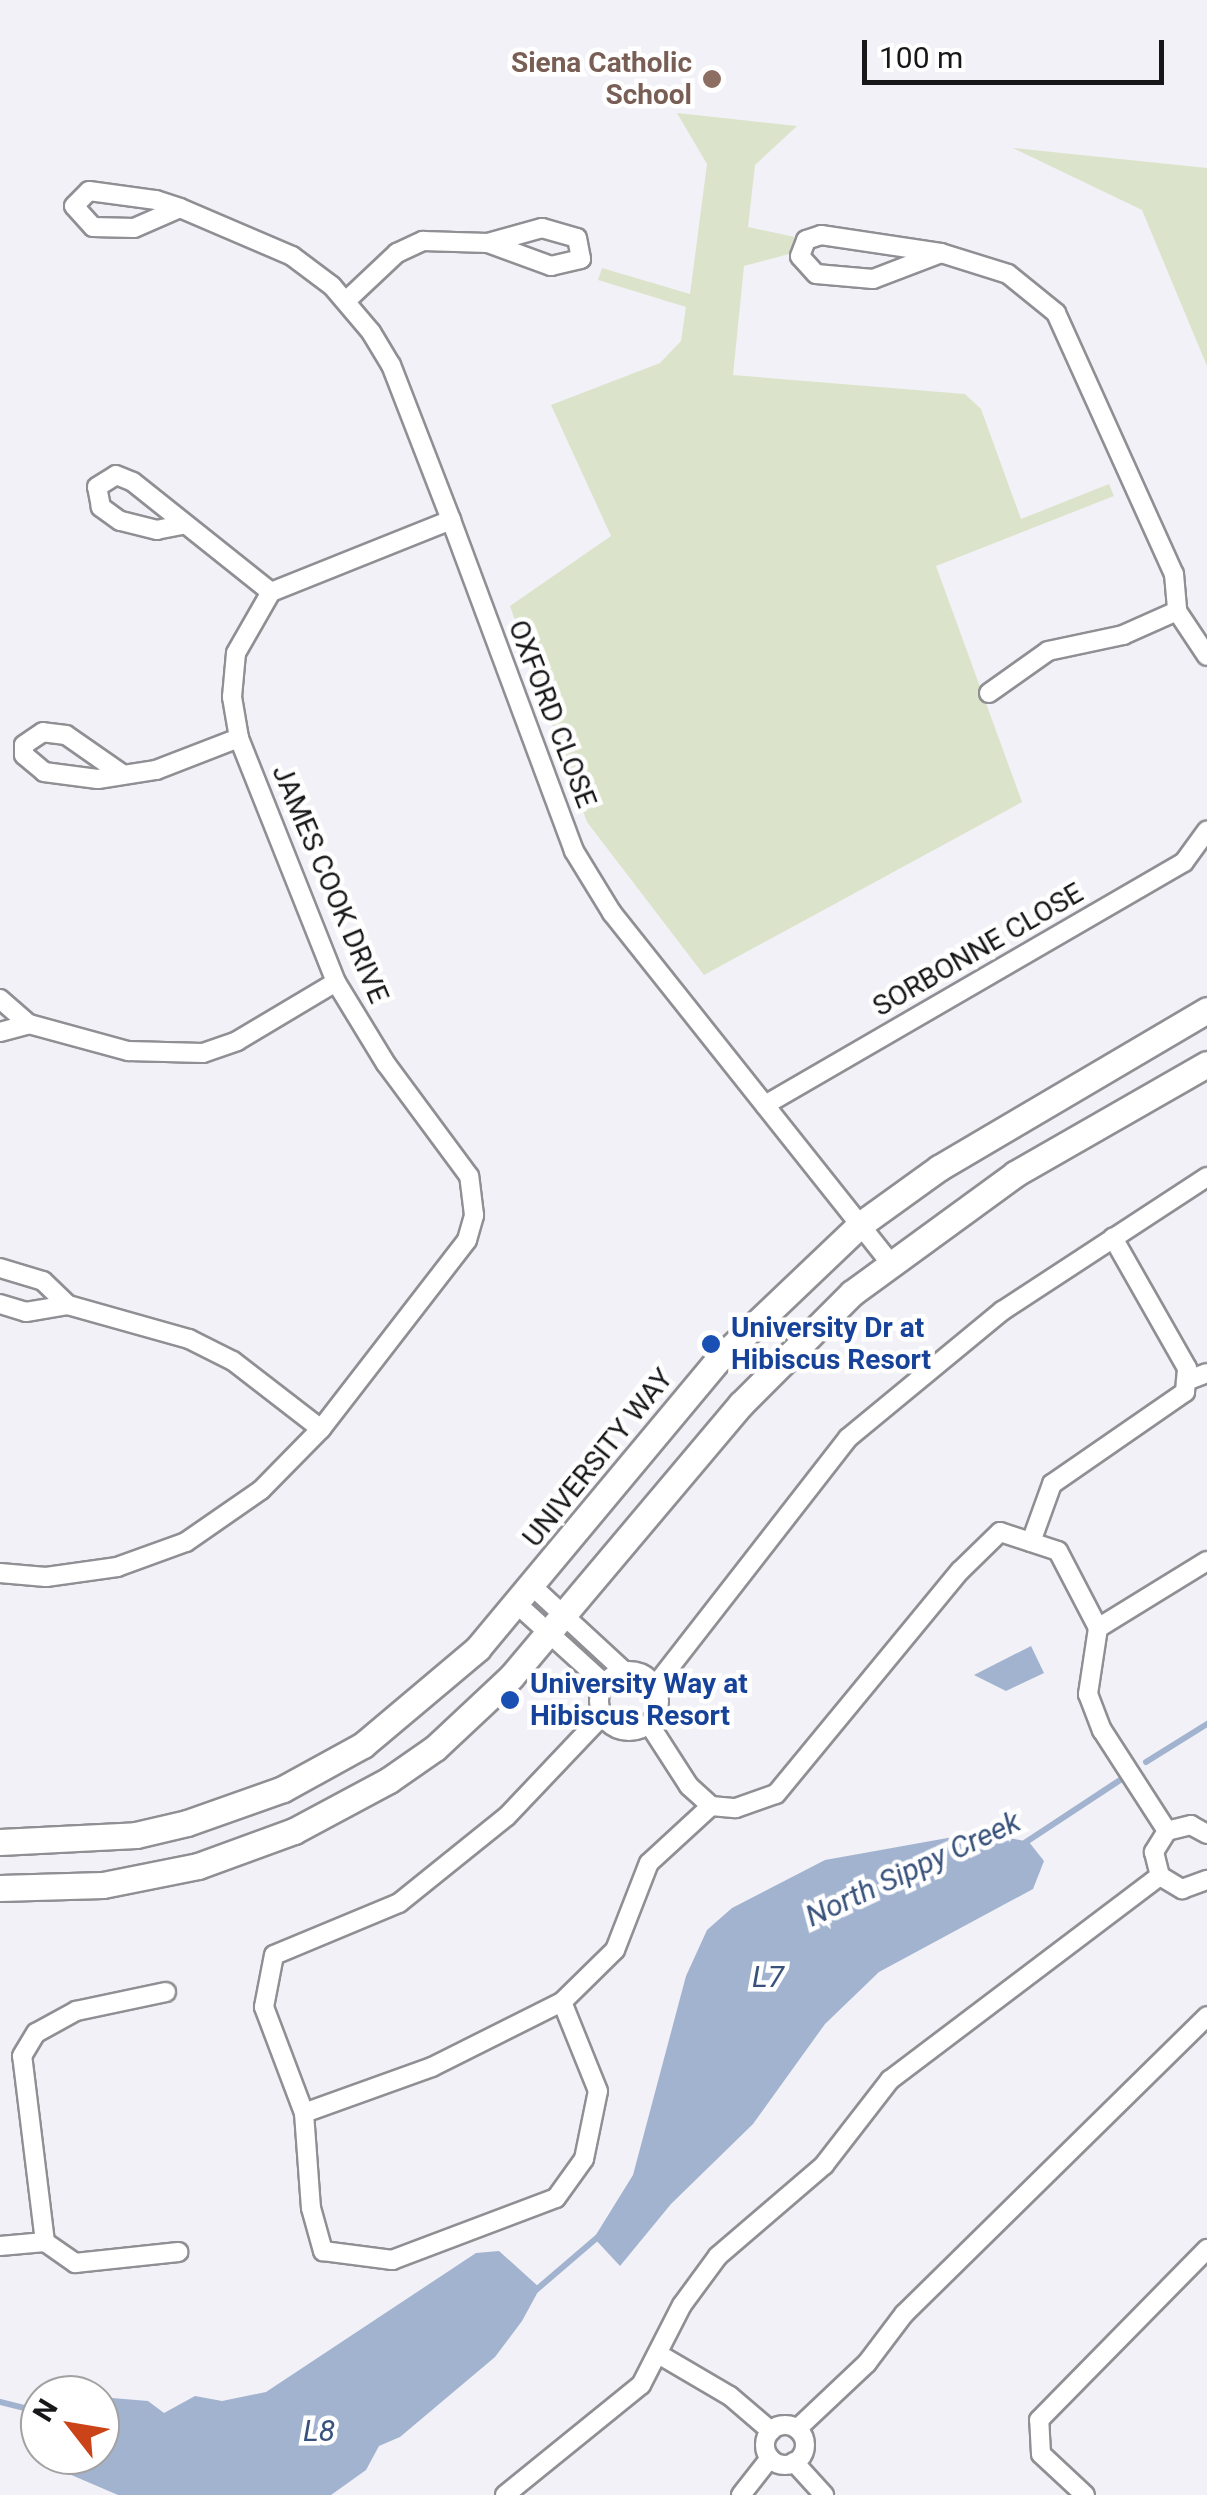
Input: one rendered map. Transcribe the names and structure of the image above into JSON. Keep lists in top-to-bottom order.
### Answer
{
  "streets": {
    "main road": ["UNIVERSITY WAY"],
    "street": ["OXFORD CLOSE", "JAMES COOK DRIVE", "SORBONNE CLOSE"]
  },
  "crossings": [
    ["OXFORD CLOSE", "SORBONNE CLOSE"],
    ["OXFORD CLOSE", "UNIVERSITY WAY"]
  ],
  "water": ["North Sippy Creek", "L7", "L8"],
  "places": ["Siena Catholic School", "University Dr at Hibiscus Resort", "University Way at Hibiscus Resort"],
  "scale_bar": "100 m",
  "north": "top left"
}
